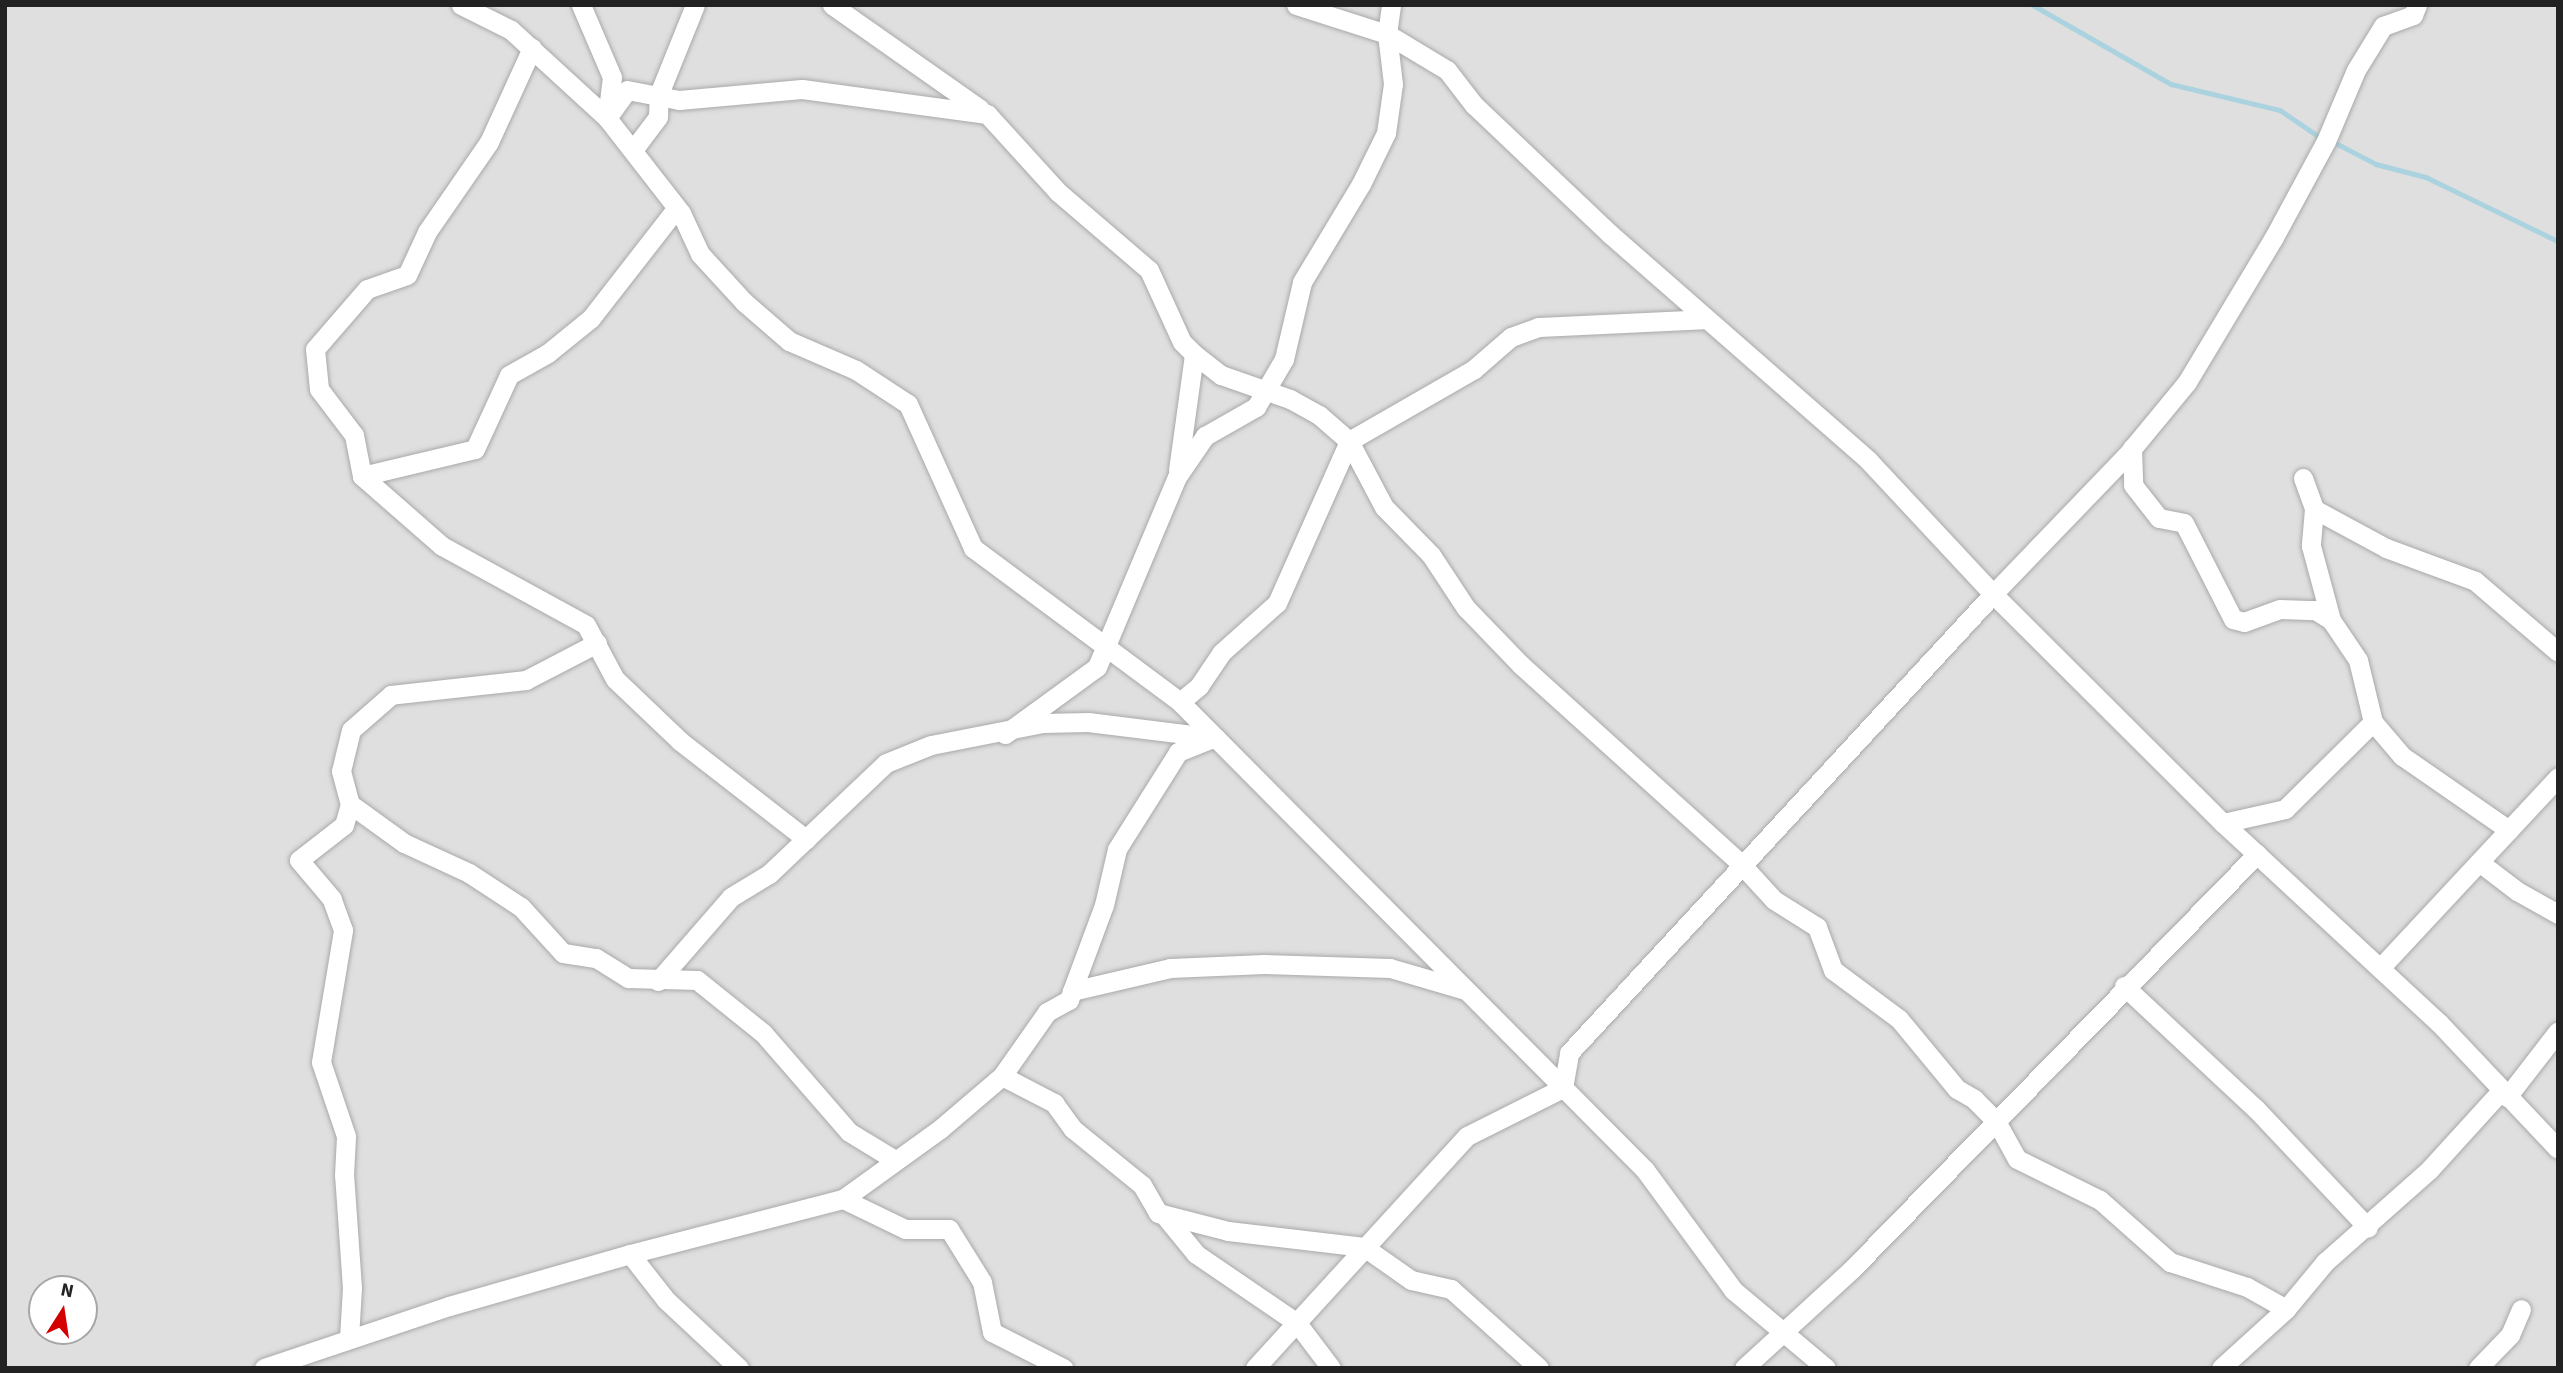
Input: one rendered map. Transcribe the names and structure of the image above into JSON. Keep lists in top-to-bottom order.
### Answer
{
  "north": "top"
}
